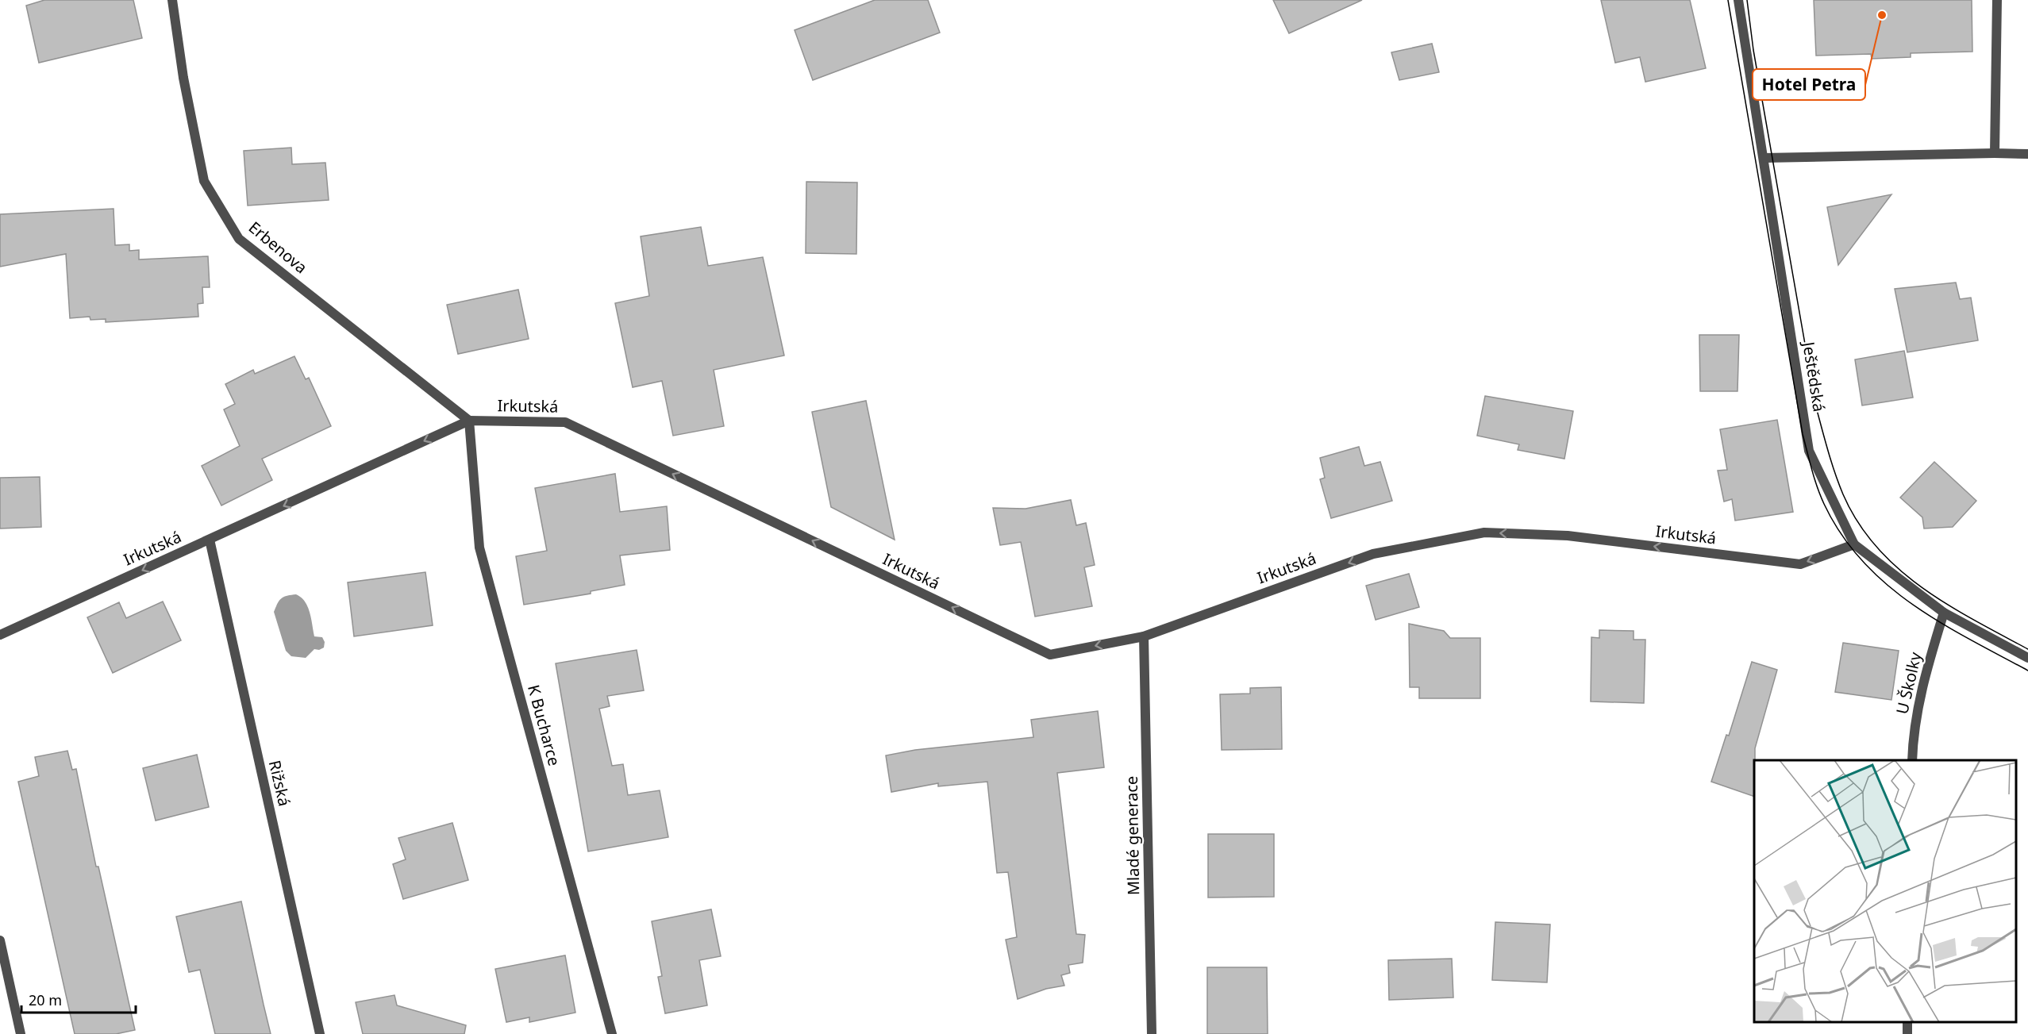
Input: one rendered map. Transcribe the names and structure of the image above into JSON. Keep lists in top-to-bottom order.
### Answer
{
  "streets": {
    "street": [
      "Erbenova",
      "Ještědská",
      "Irkutská",
      "U Školky",
      "K Bucharce",
      "Rižská",
      "Mladé generace"
    ]
  },
  "crossings": [
    ["Erbenova", "Irkutská"],
    ["Erbenova", "K Bucharce"],
    ["Ještědská", "Irkutská"],
    ["Ještědská", "U Školky"],
    ["Irkutská", "K Bucharce"],
    ["Irkutská", "Rižská"],
    ["Irkutská", "Mladé generace"]
  ],
  "one_way": ["Irkutská"],
  "places": ["Hotel Petra"],
  "scale_bar": "20 m"
}
